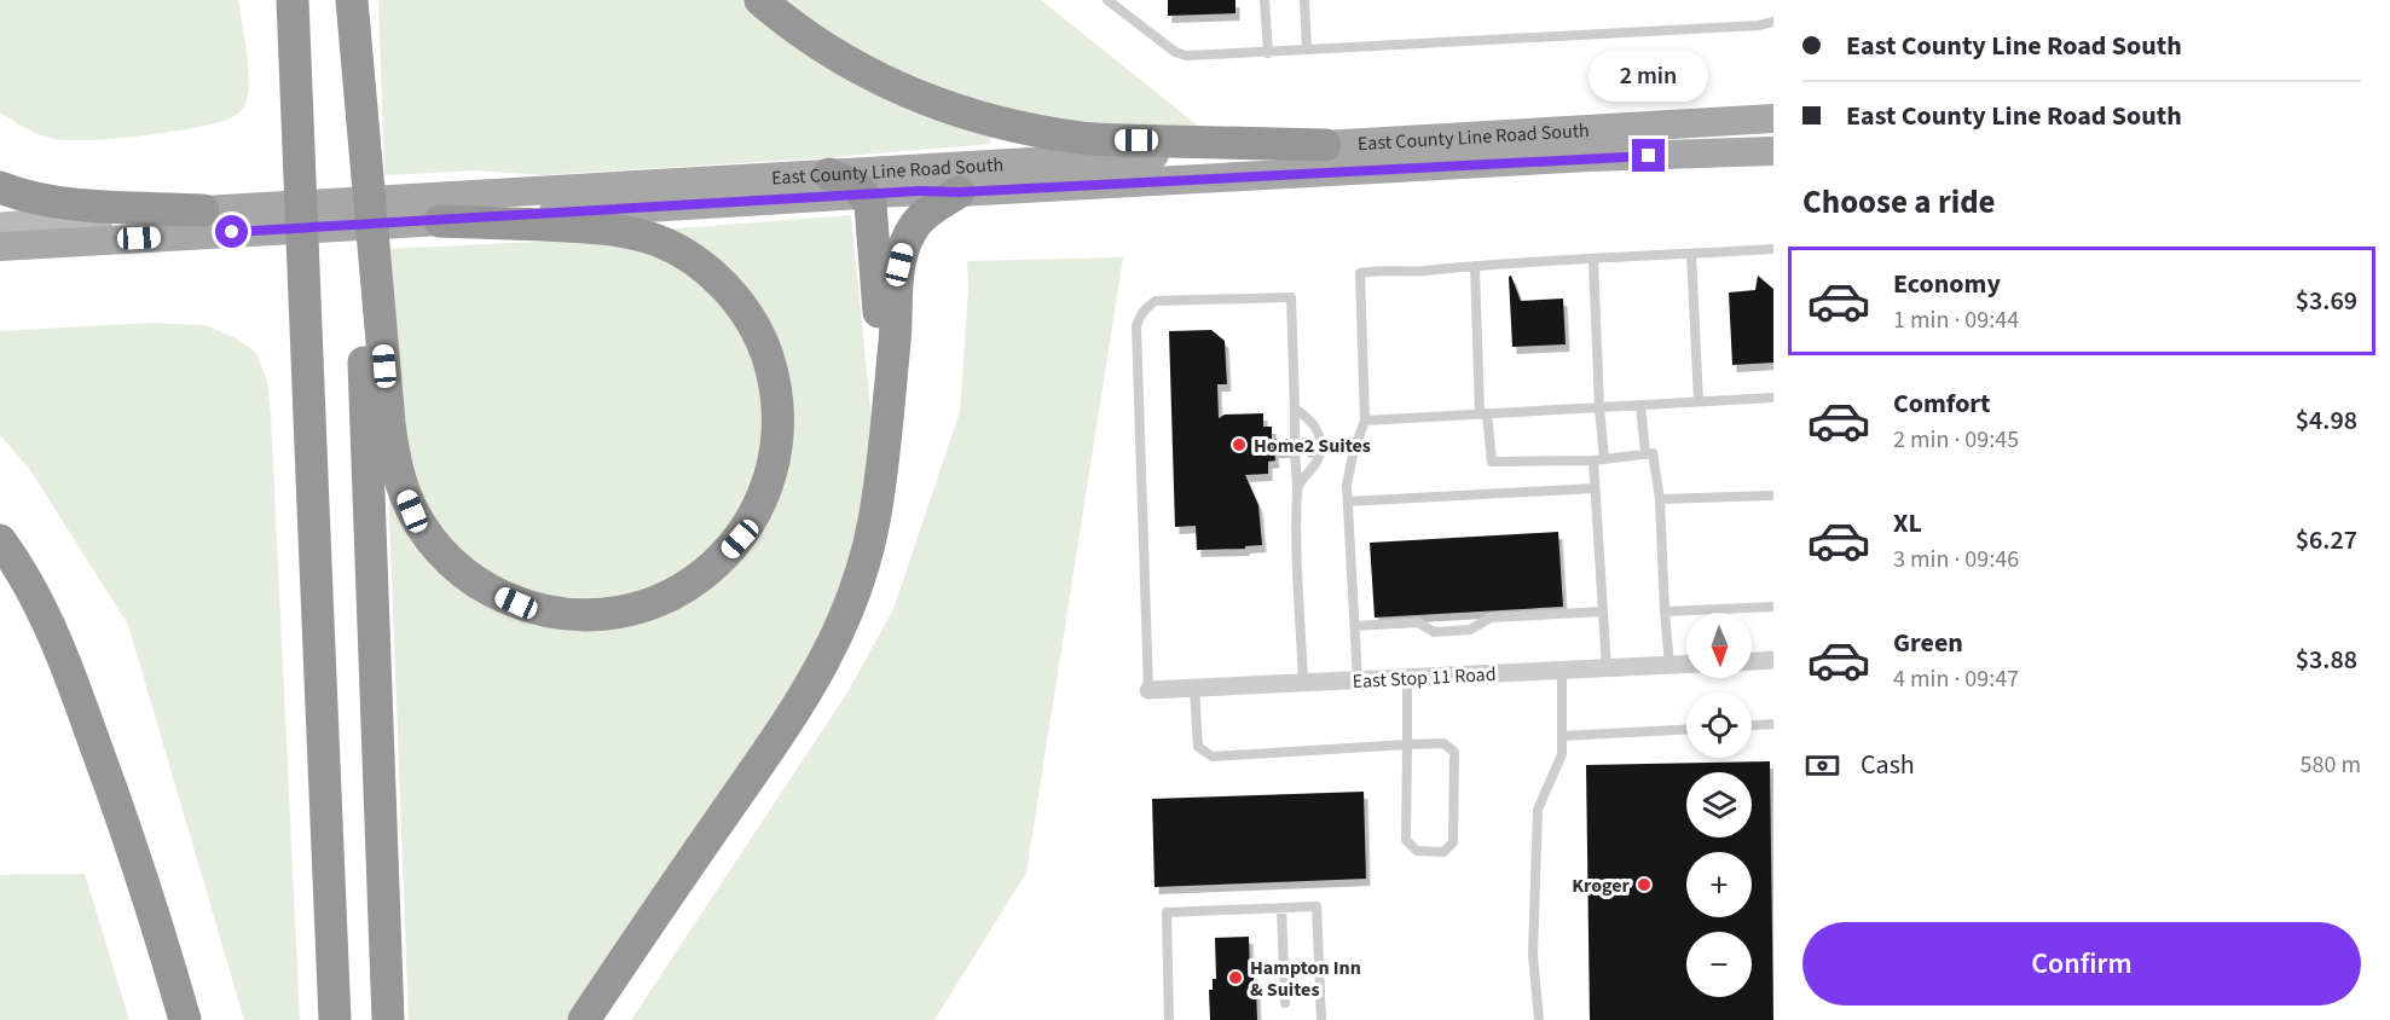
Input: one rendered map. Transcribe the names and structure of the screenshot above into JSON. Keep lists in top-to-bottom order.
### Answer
{
  "streets": {
    "main road": ["East County Line Road South"],
    "street": ["East Stop 11 Road"]
  },
  "places": ["Home2 Suites", "Kroger", "Hampton Inn & Suites"],
  "north": "bottom",
  "page": {
    "banner": ["East County Line Road South", "East County Line Road South"],
    "bubble": "2 min",
    "heading": "Choose a ride",
    "list": [
      {
        "name": "Economy",
        "note": "1 min · 09:44",
        "value": "$3.69"
      },
      {
        "name": "Comfort",
        "note": "2 min · 09:45",
        "value": "$4.98"
      },
      {
        "name": "XL",
        "note": "3 min · 09:46",
        "value": "$6.27"
      },
      {
        "name": "Green",
        "note": "4 min · 09:47",
        "value": "$3.88"
      }
    ],
    "map_buttons": ["+", "−"],
    "pay": ["Cash", "580 m"],
    "buttons": "Confirm"
  }
}
